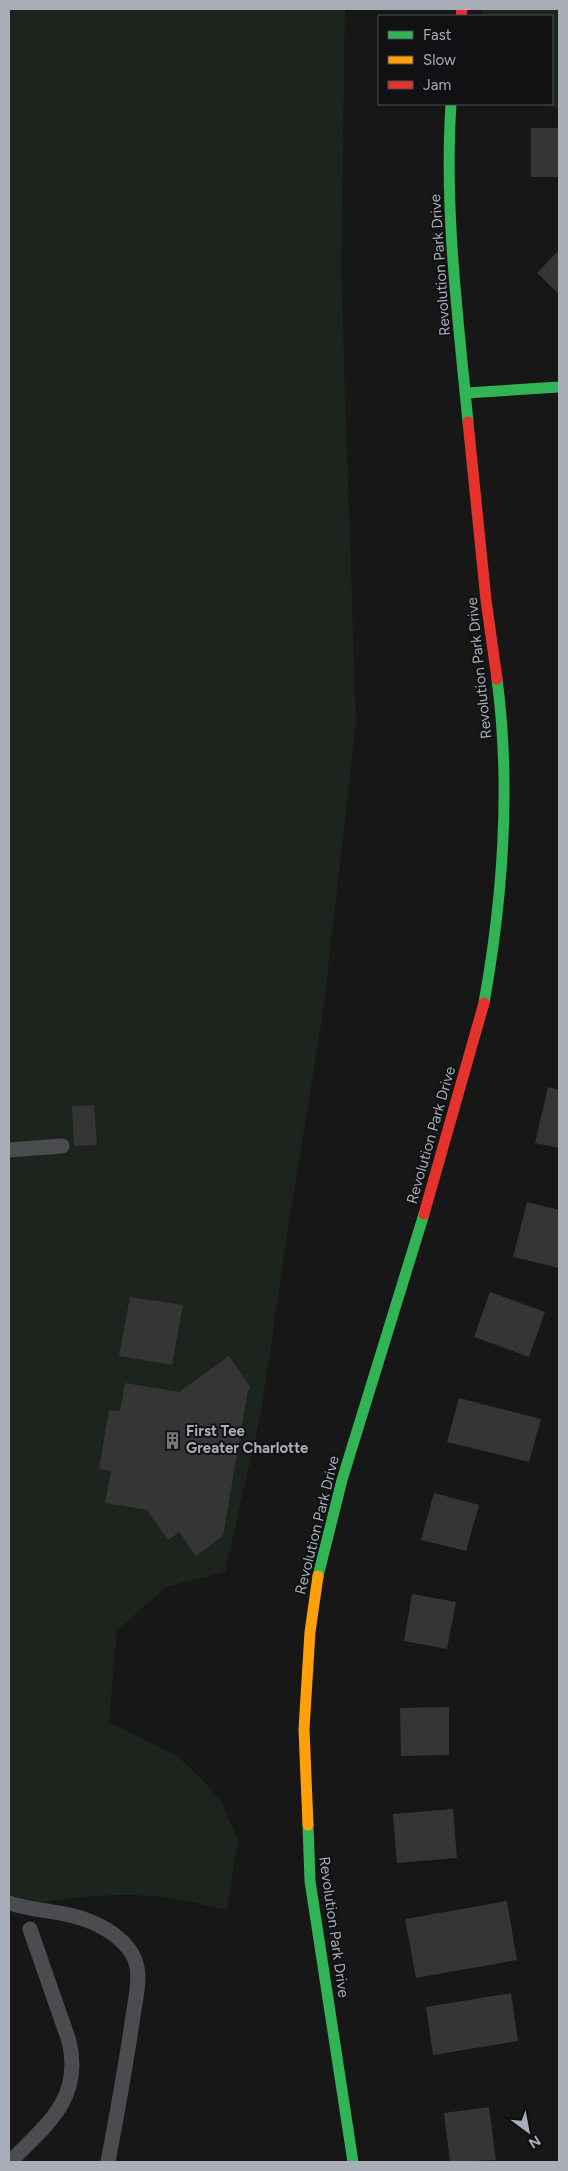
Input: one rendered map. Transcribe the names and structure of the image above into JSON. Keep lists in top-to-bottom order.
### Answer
{
  "streets": {
    "street": ["Revolution Park Drive"]
  },
  "places": {
    "building": ["First Tee Greater Charlotte"]
  },
  "legend": ["Fast", "Slow", "Jam"],
  "north": "bottom right"
}
